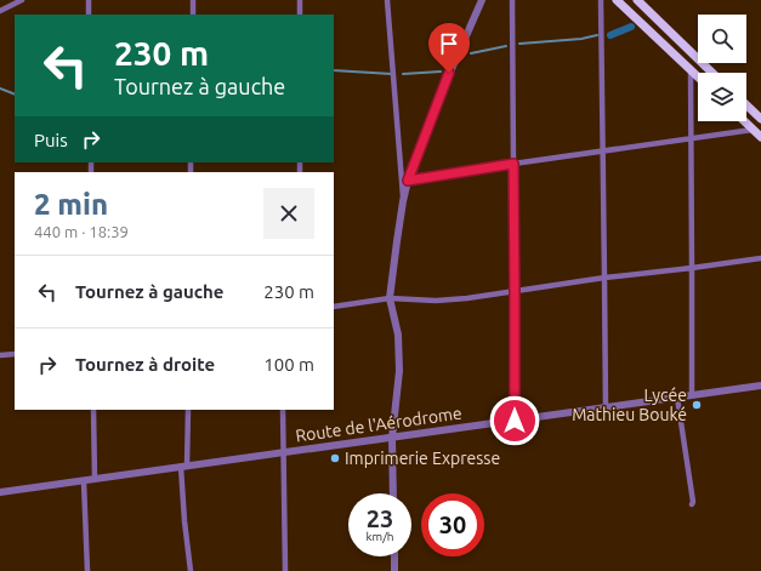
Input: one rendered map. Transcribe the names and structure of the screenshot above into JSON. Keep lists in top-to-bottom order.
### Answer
{
  "streets": {
    "street": ["Route de l'Aérodrome"]
  },
  "places": ["Lycée Mathieu Bouké", "Imprimerie Expresse"],
  "page": {
    "turn": ["230 m", "Tournez à gauche"],
    "then": "Puis",
    "heading": ["2 min", "440 m · 18:39"],
    "list": [
      {
        "name": "Tournez à gauche",
        "value": "230 m"
      },
      {
        "name": "Tournez à droite",
        "value": "100 m"
      }
    ],
    "speed": "23 km/h",
    "limit": "30"
  }
}
